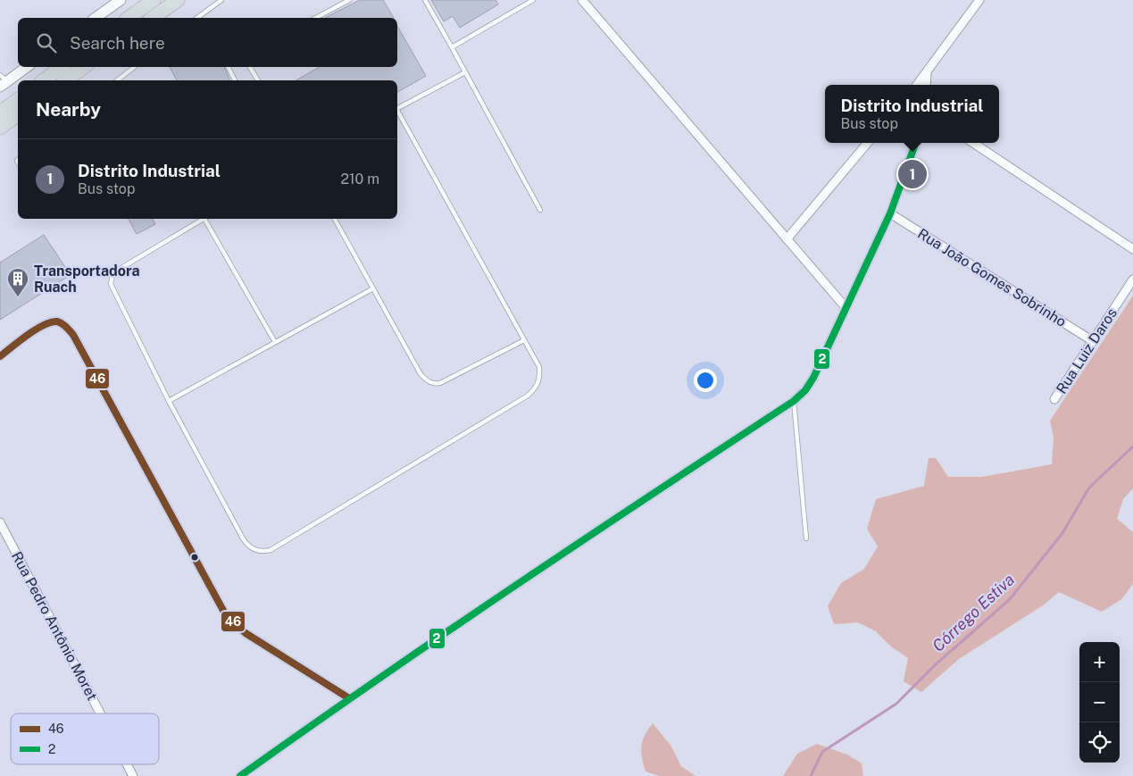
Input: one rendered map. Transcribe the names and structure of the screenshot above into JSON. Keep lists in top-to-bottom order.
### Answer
{
  "streets": {
    "street": ["Rua João Gomes Sobrinho", "Rua Luiz Daros", "Rua Pedro Antônio Moret"]
  },
  "crossings": [
    ["Rua João Gomes Sobrinho", "Rua Luiz Daros"]
  ],
  "water": ["Córrego Estiva"],
  "places": {
    "building": ["Transportadora Ruach"]
  },
  "lines": ["transit line 2", "transit line 46"],
  "legend": ["46", "2"],
  "page": {
    "search": "Search here",
    "heading": "Nearby",
    "popup": ["Distrito Industrial", "Bus stop"],
    "list": [
      {
        "mark": "1",
        "name": "Distrito Industrial",
        "note": "Bus stop",
        "value": "210 m"
      }
    ],
    "pins": "1",
    "map_buttons": ["+", "−"]
  }
}
